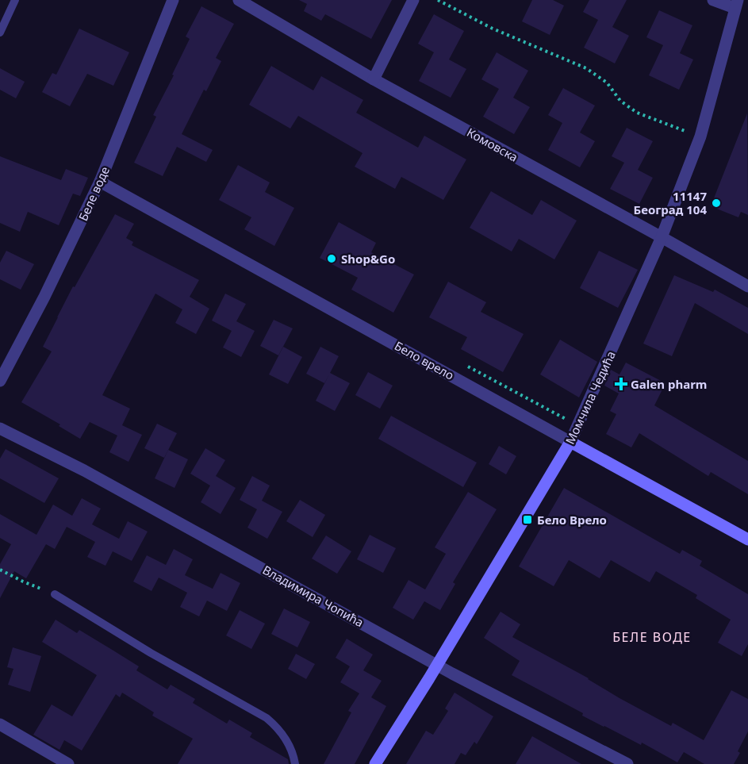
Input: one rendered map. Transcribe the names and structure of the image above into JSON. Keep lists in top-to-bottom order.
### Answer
{
  "streets": {
    "street": [
      "Комовска",
      "Беле воде",
      "Бело врело",
      "Момчила Чедића",
      "Владимира Чопића"
    ]
  },
  "crossings": [
    ["Комовска", "Момчила Чедића"],
    ["Беле воде", "Бело врело"],
    ["Бело врело", "Момчила Чедића"],
    ["Момчила Чедића", "Владимира Чопића"]
  ],
  "districts": ["БЕЛЕ ВОДЕ"],
  "places": {
    "other": ["11147 Београд 104", "Shop&Go"],
    "health": ["Galen pharm"],
    "transit": ["Бело Врело"]
  }
}
